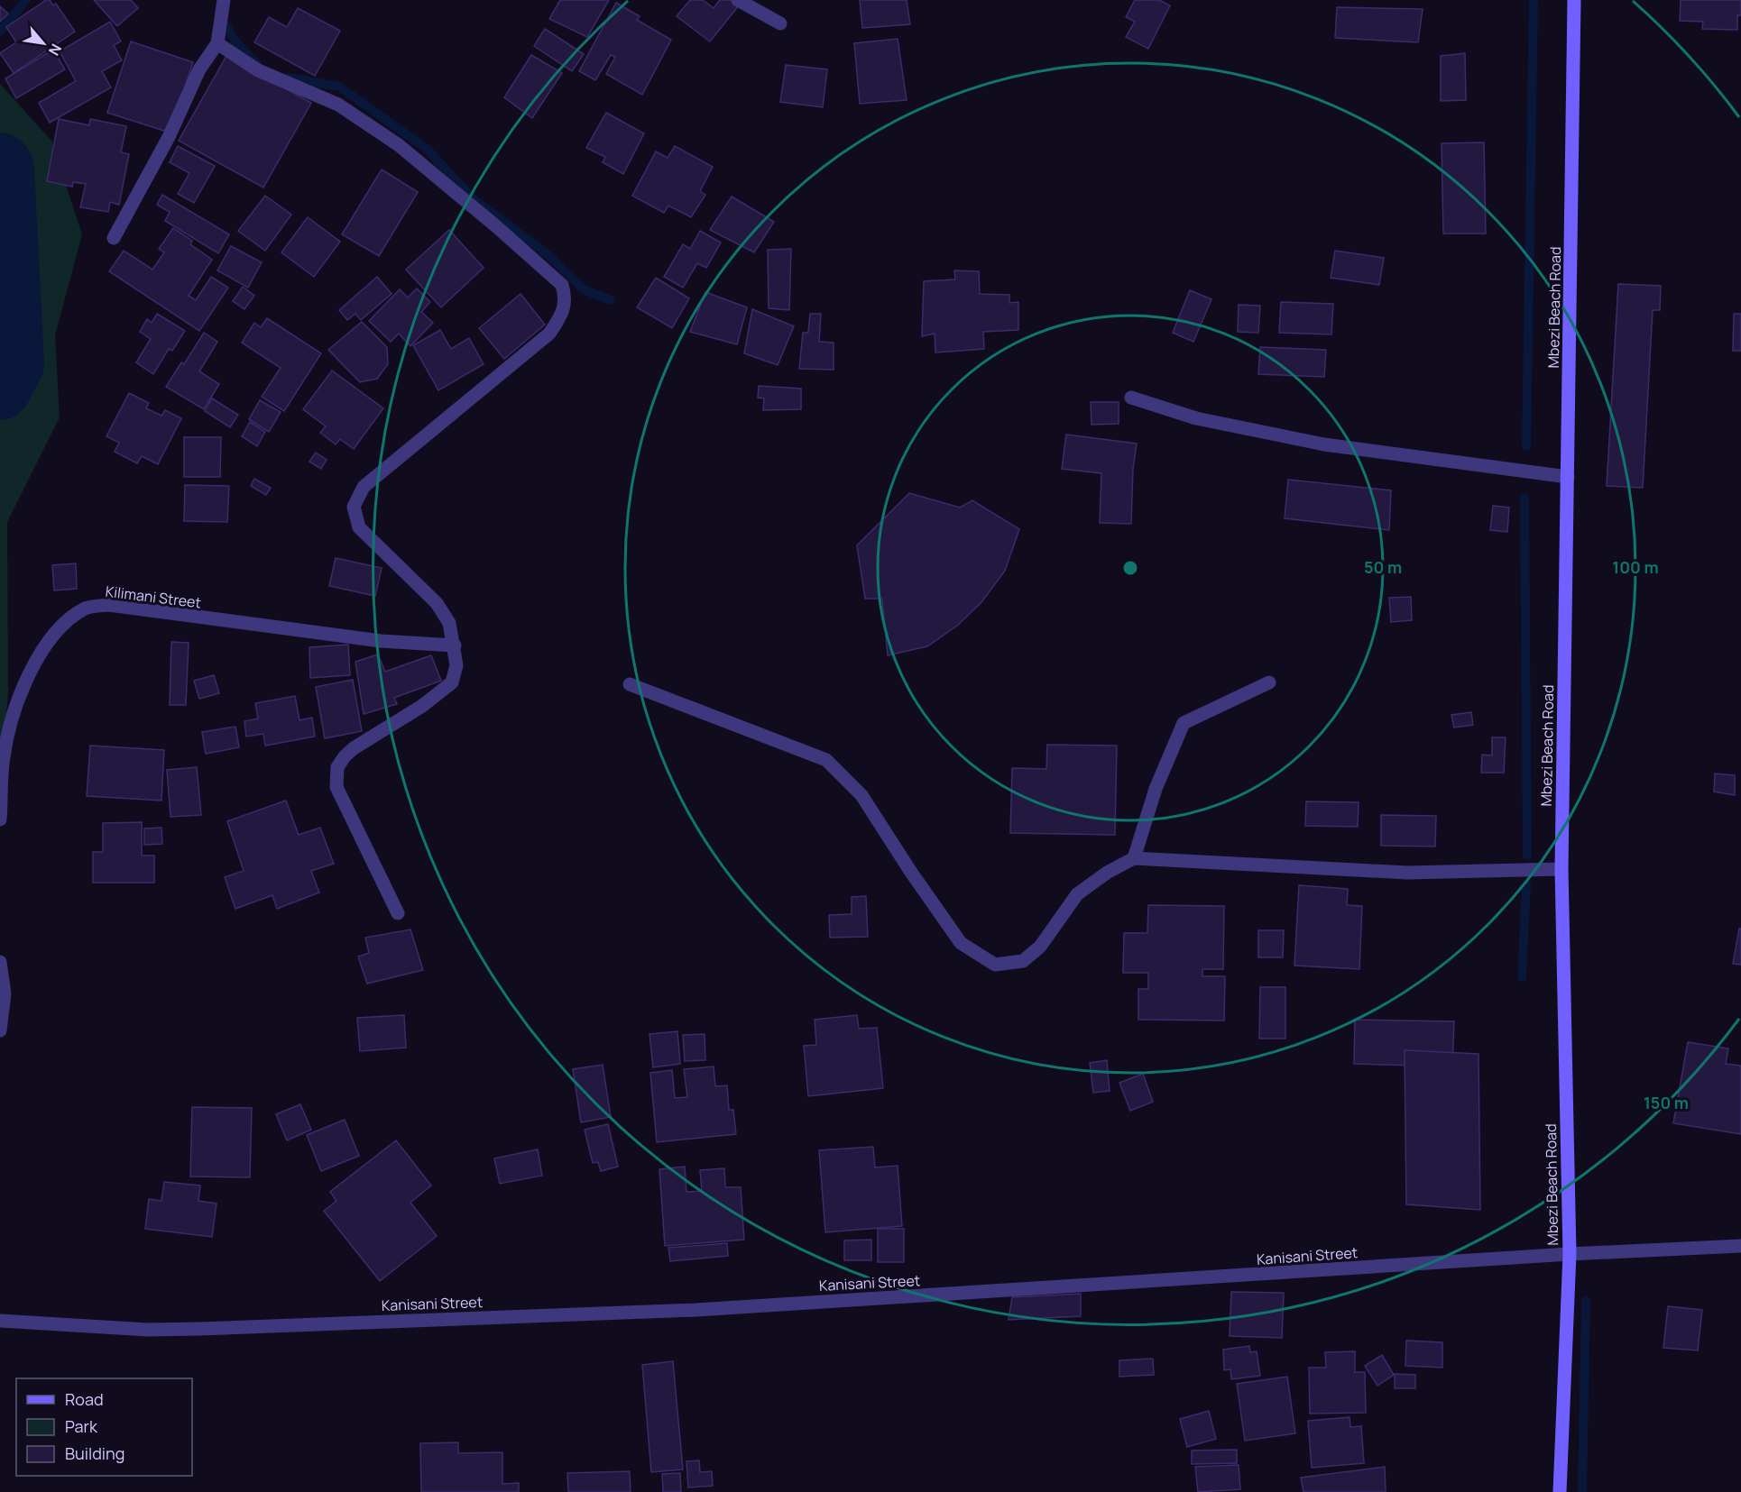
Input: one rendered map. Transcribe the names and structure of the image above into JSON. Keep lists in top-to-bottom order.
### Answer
{
  "streets": {
    "main road": ["Mbezi Beach Road"],
    "street": ["Kilimani Street", "Kanisani Street"]
  },
  "crossings": [
    ["Mbezi Beach Road", "Kanisani Street"]
  ],
  "legend": ["Road", "Park", "Building"],
  "north": "bottom right",
  "rings": ["50 m", "100 m", "150 m"]
}
